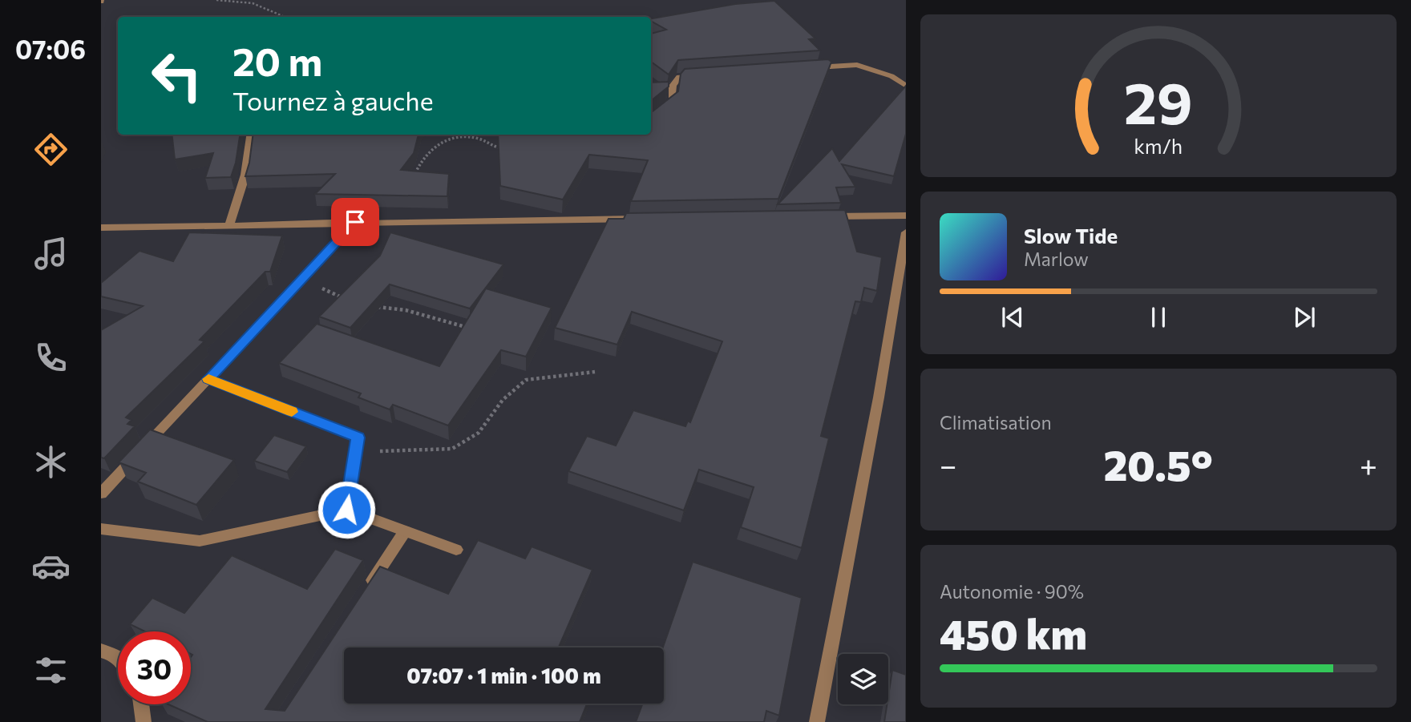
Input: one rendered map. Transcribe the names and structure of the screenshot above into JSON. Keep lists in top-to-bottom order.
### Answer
{
  "page": {
    "tabs": "07:06",
    "turn": ["20 m", "Tournez à gauche"],
    "song": ["Slow Tide", "Marlow"],
    "tile": [
      "Climatisation",
      ["Autonomie · 90%", "450 km"]
    ],
    "heat": ["−", "20.5°", "+"],
    "limit": "30",
    "trip": "07:07 · 1 min · 100 m",
    "gauge": ["29", "km/h"]
  }
}
